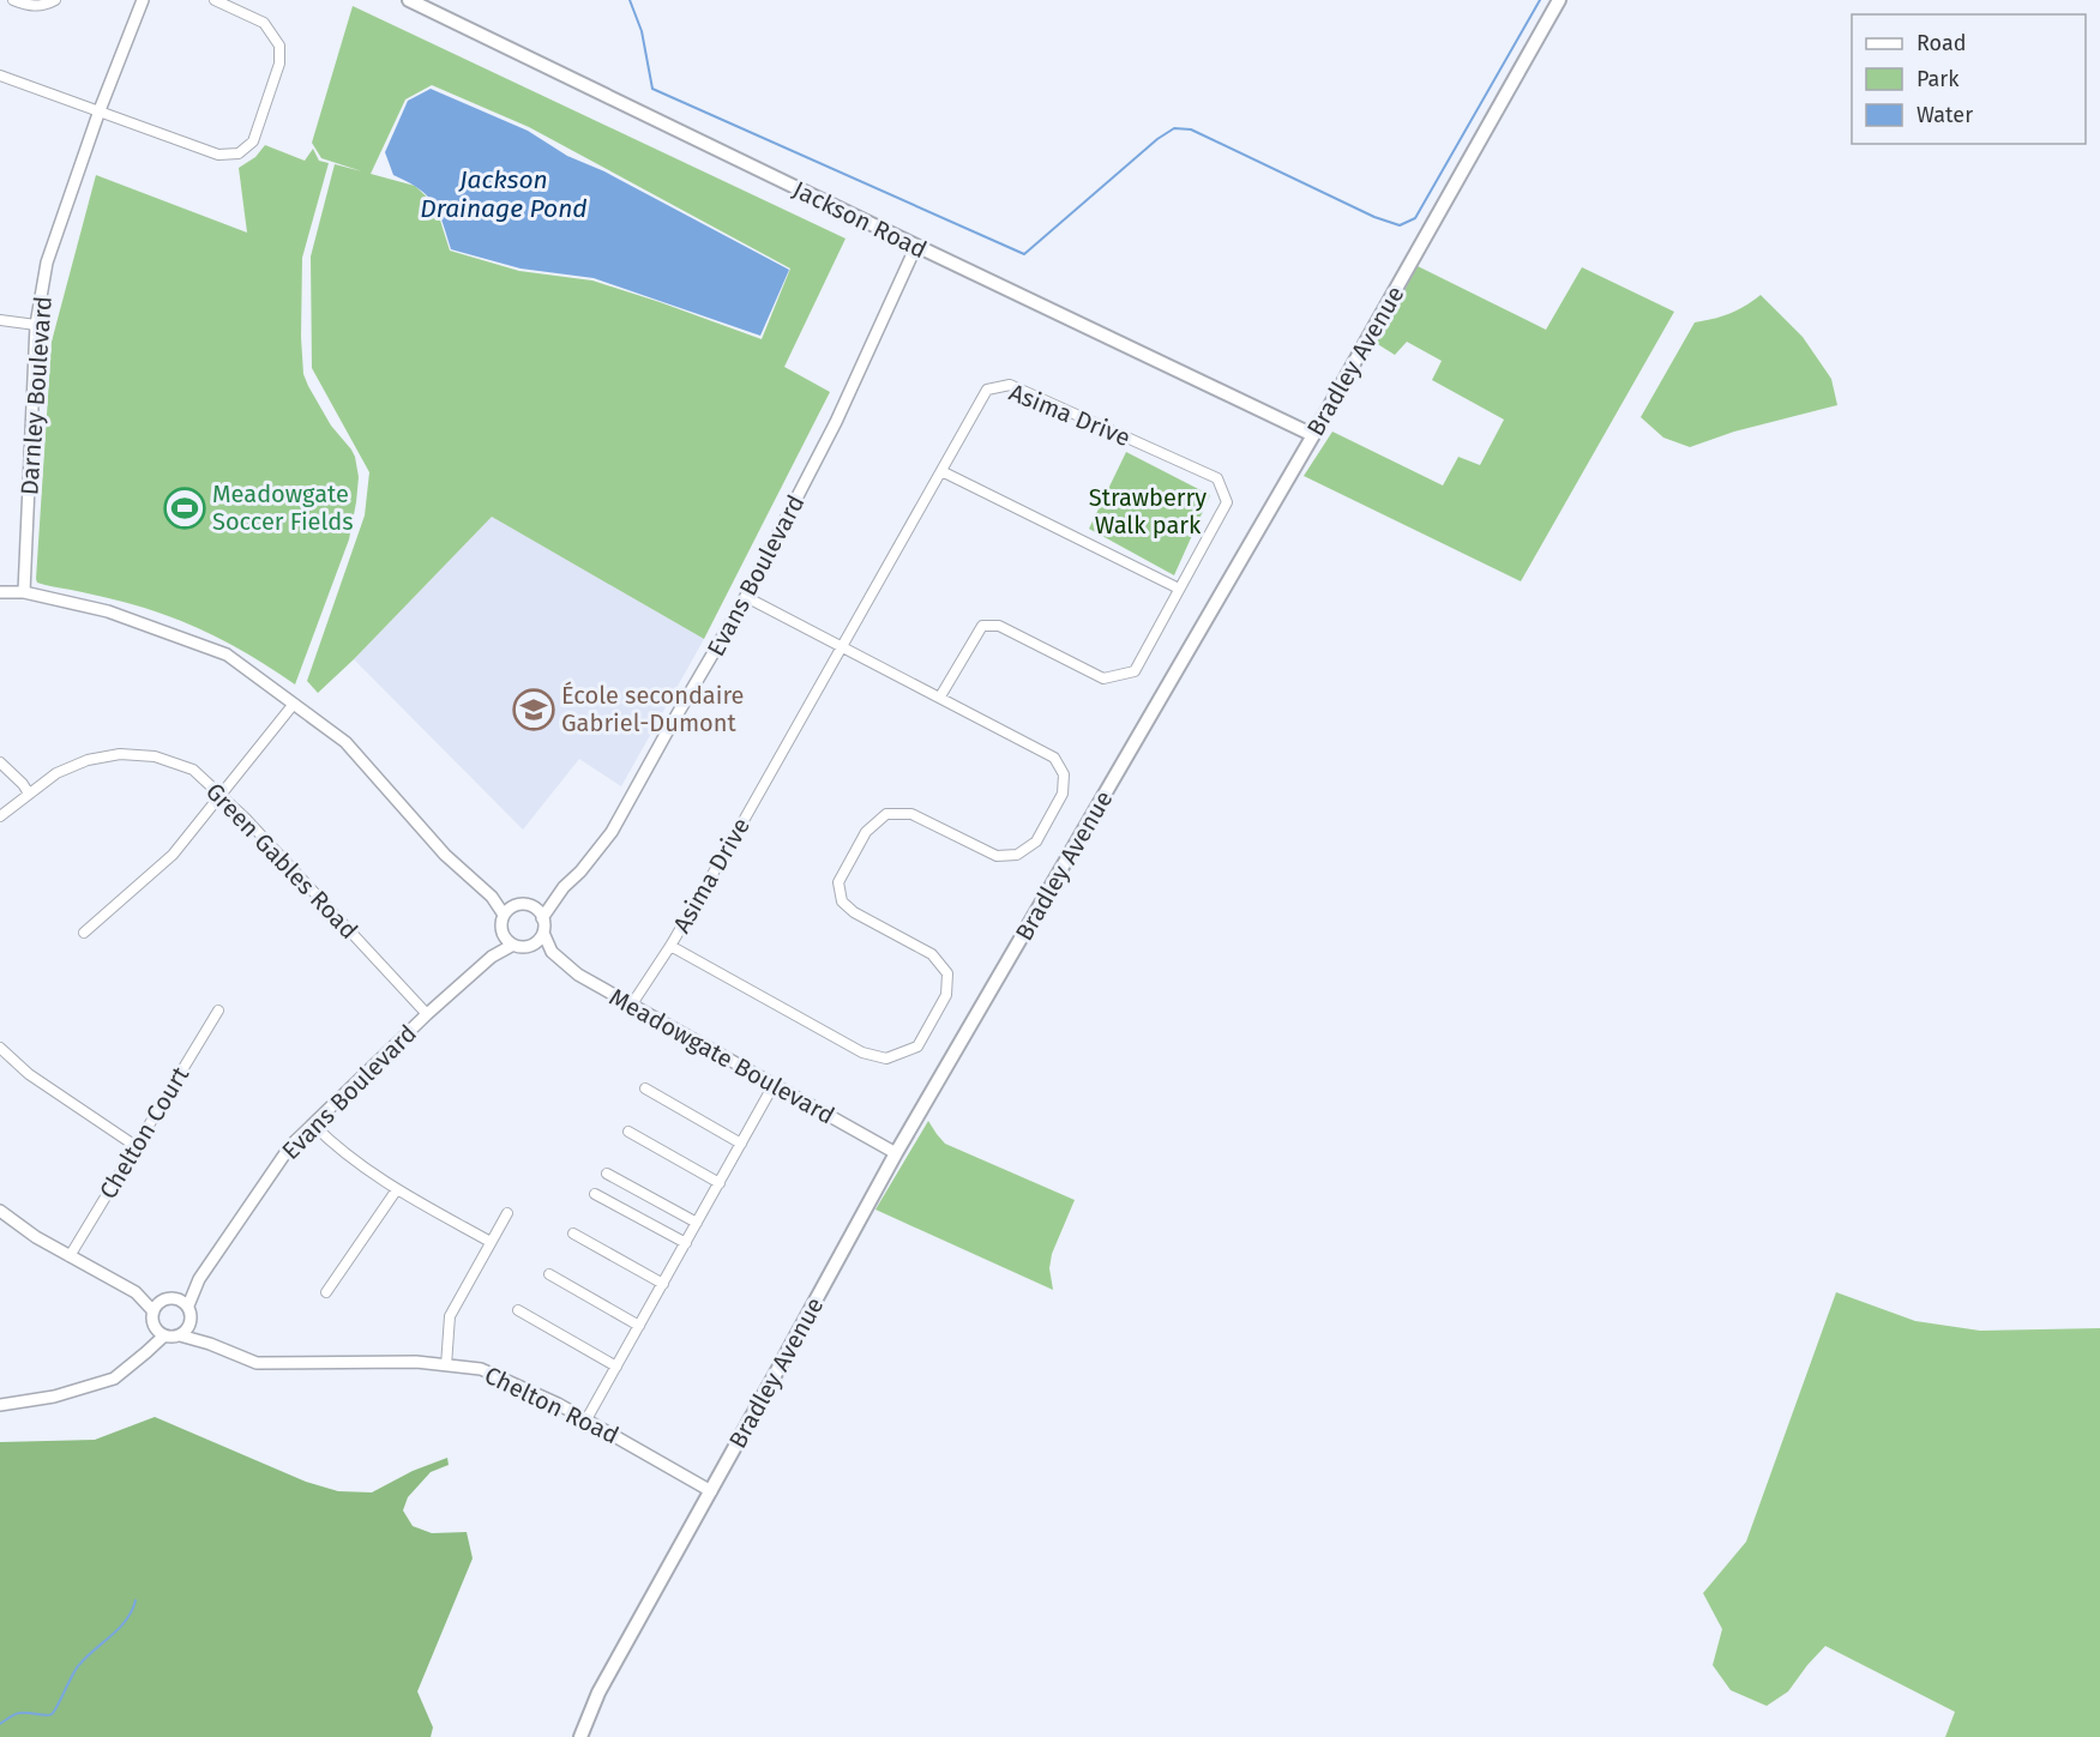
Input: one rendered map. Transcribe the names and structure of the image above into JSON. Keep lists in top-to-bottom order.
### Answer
{
  "streets": {
    "main road": ["Jackson Road", "Bradley Avenue"],
    "street": [
      "Darnley Boulevard",
      "Asima Drive",
      "Evans Boulevard",
      "Green Gables Road",
      "Meadowgate Boulevard",
      "Chelton Court",
      "Chelton Road"
    ]
  },
  "crossings": [
    ["Jackson Road", "Bradley Avenue"],
    ["Jackson Road", "Evans Boulevard"],
    ["Bradley Avenue", "Meadowgate Boulevard"],
    ["Bradley Avenue", "Chelton Road"],
    ["Asima Drive", "Meadowgate Boulevard"],
    ["Evans Boulevard", "Green Gables Road"],
    ["Evans Boulevard", "Meadowgate Boulevard"],
    ["Evans Boulevard", "Chelton Road"]
  ],
  "water": ["Jackson Drainage Pond"],
  "parks": ["Strawberry Walk park"],
  "places": {
    "sports": ["Meadowgate Soccer Fields"],
    "school or university": ["École secondaire Gabriel-Dumont"]
  },
  "legend": ["Road", "Park", "Water"]
}
